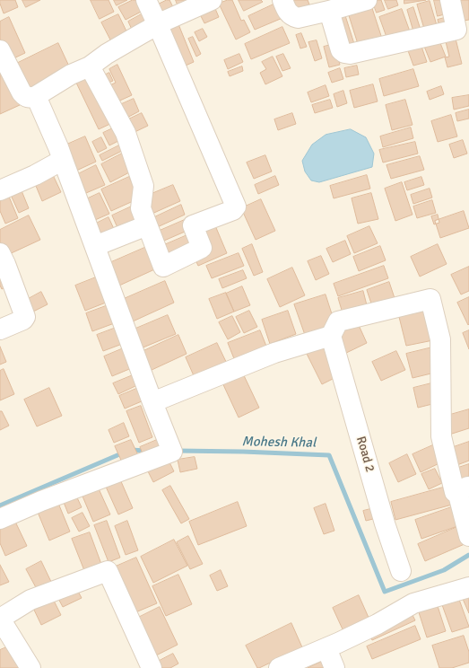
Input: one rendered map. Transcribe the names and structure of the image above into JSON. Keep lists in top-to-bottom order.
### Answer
{
  "streets": {
    "street": ["Road 2"]
  },
  "water": ["Mohesh Khal"]
}
